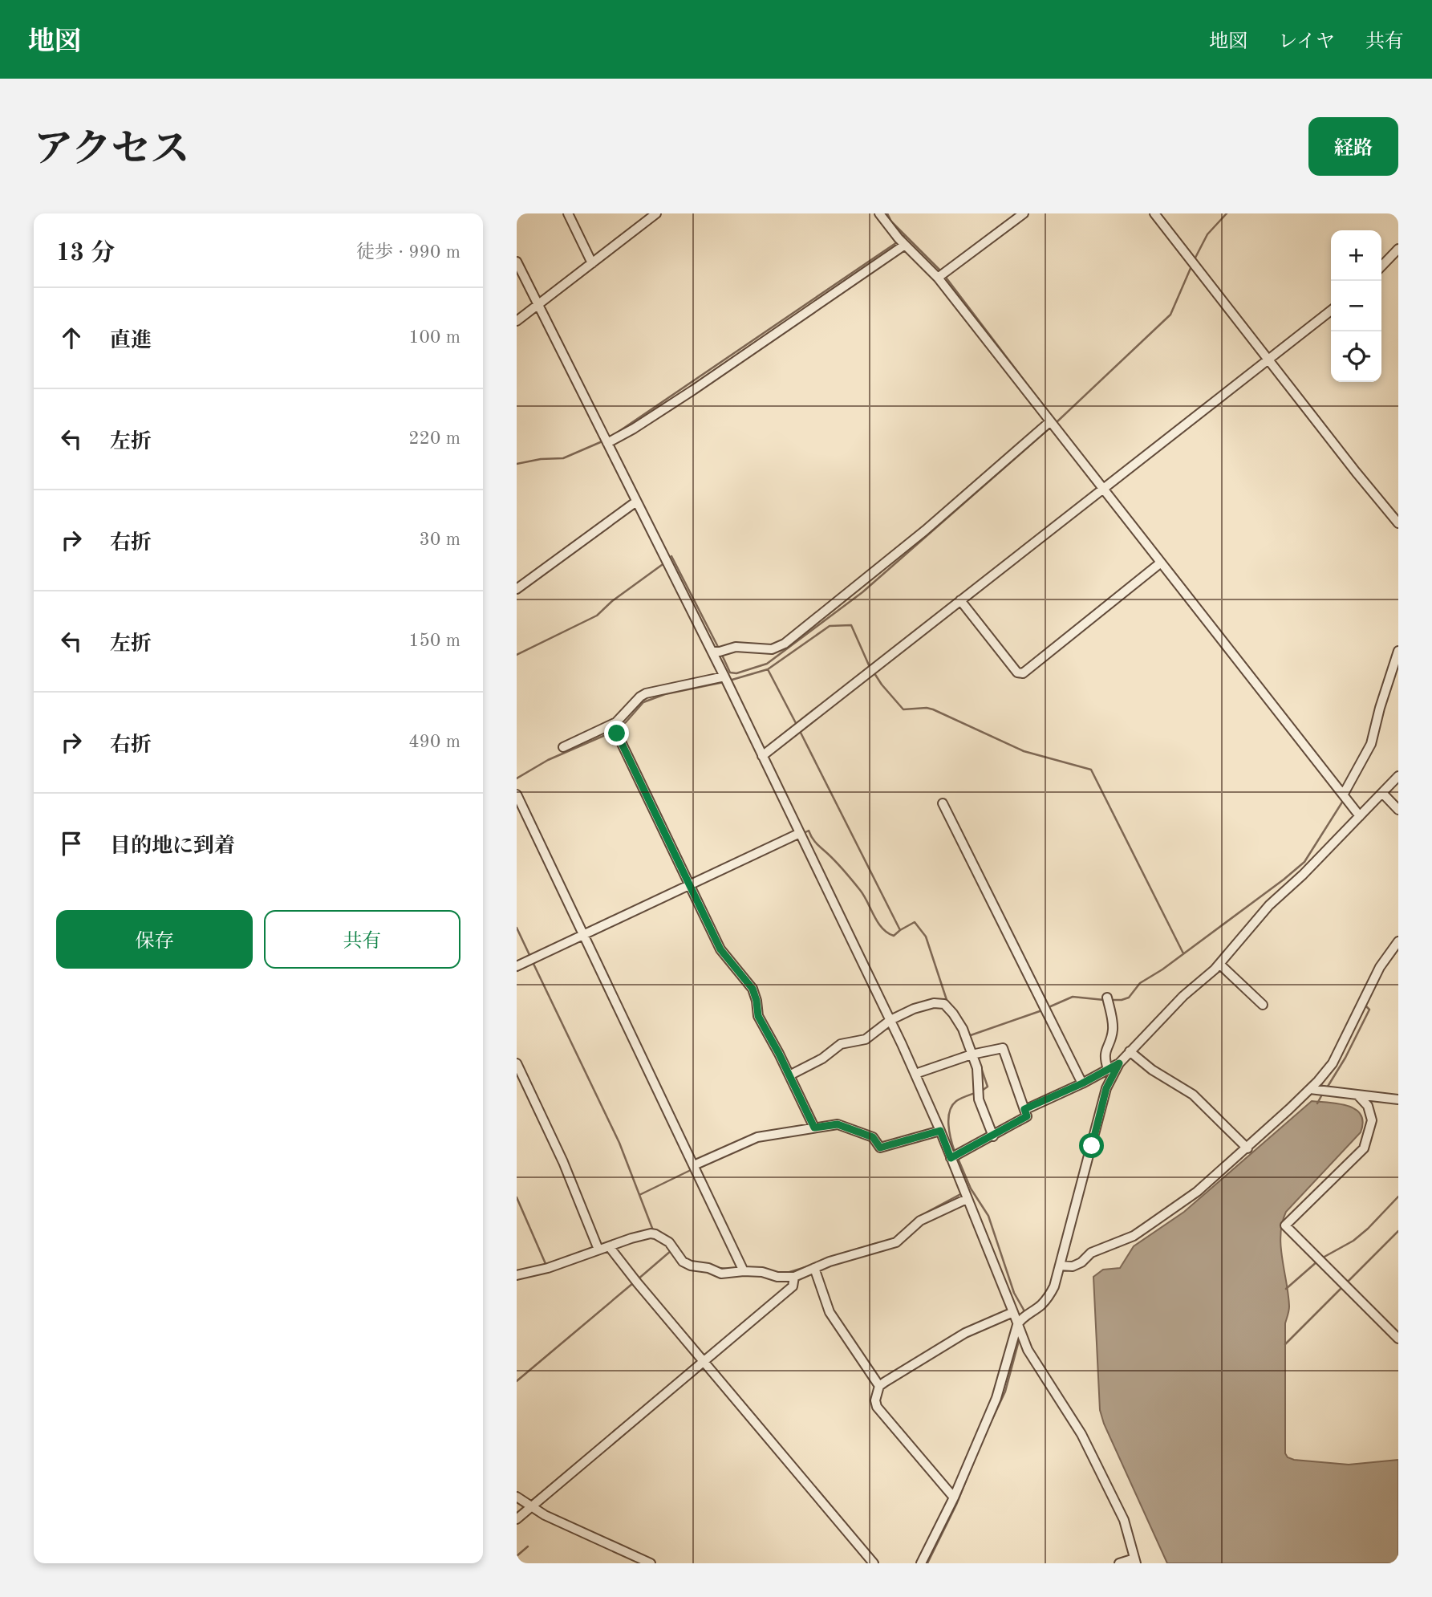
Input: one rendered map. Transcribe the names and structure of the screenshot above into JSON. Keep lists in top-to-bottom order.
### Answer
{
  "page": {
    "header": "地図",
    "nav": ["地図", "レイヤ", "共有"],
    "title": "アクセス",
    "buttons": [
      "経路",
      ["保存", "共有"]
    ],
    "heading": ["13 分", "徒歩 · 990 m"],
    "map_buttons": ["+", "−"],
    "list": [
      ["直進", "100 m"],
      ["左折", "220 m"],
      ["右折", "30 m"],
      ["左折", "150 m"],
      ["右折", "490 m"],
      "目的地に到着"
    ]
  }
}
